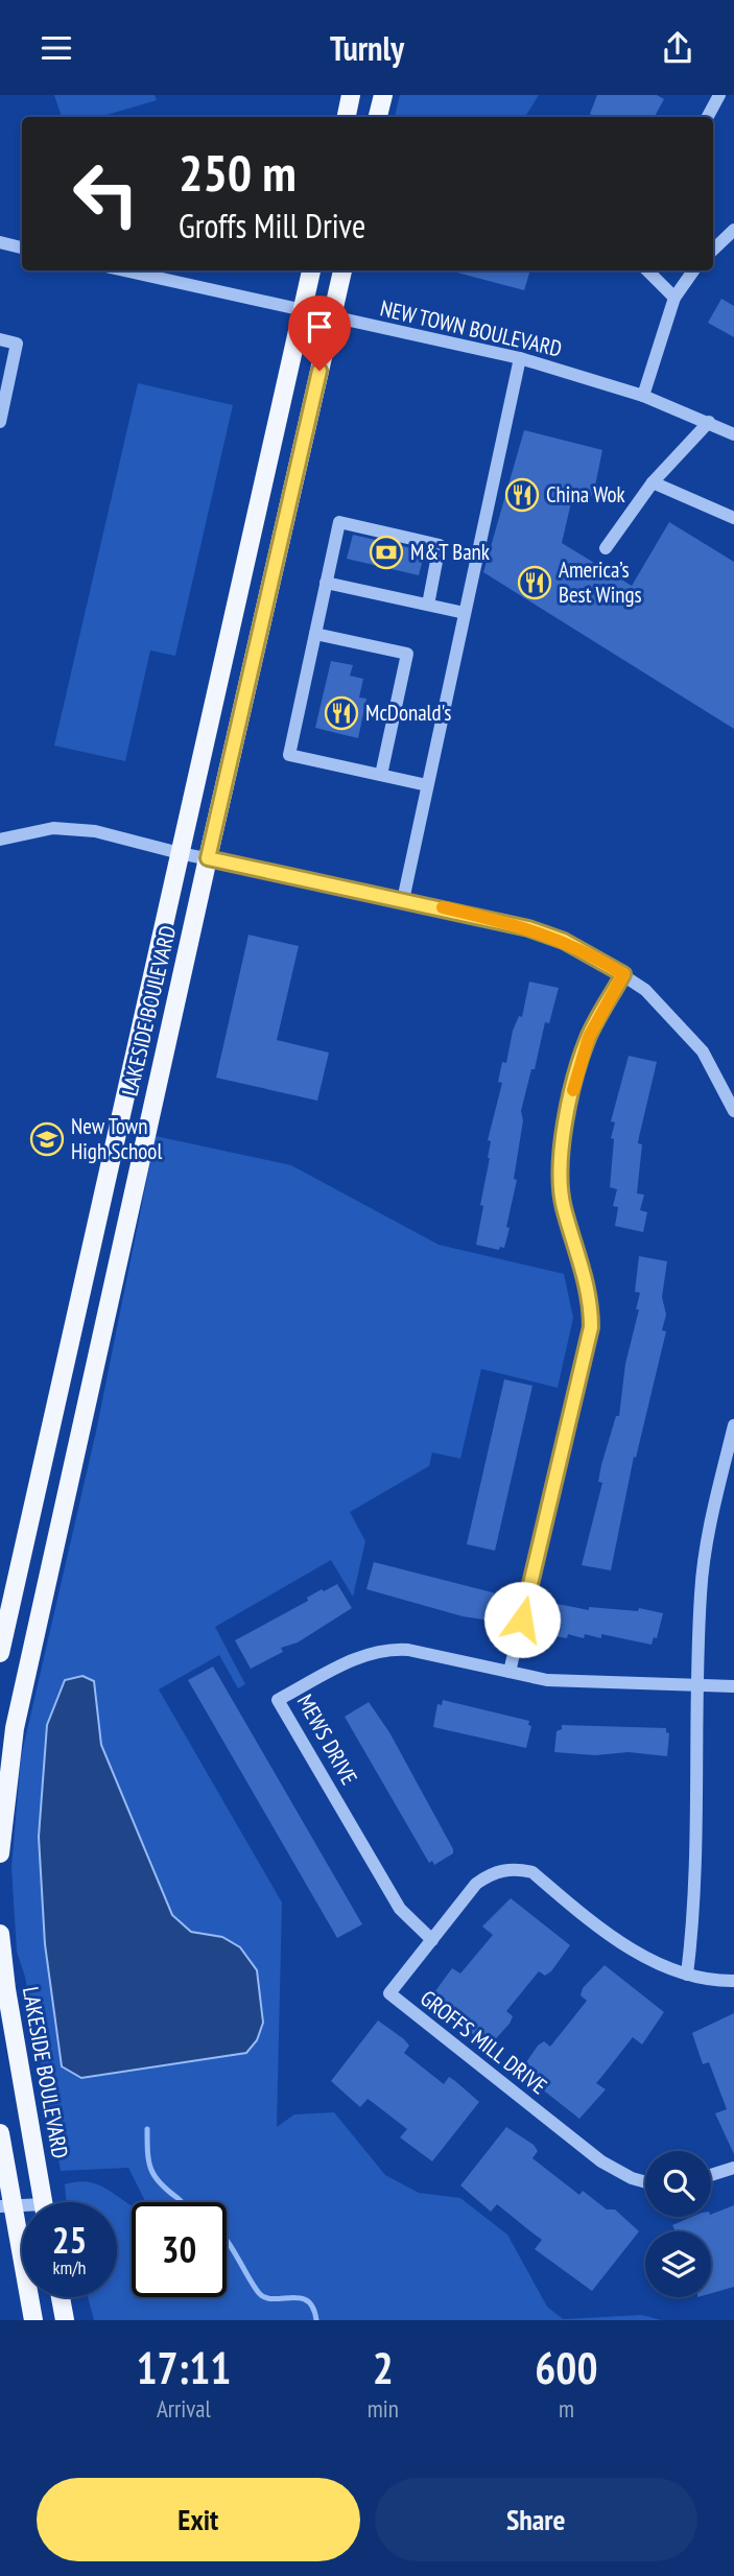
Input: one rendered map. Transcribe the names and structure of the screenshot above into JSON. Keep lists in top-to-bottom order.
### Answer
{
  "streets": {
    "main road": ["LAKESIDE BOULEVARD"],
    "street": ["NEW TOWN BOULEVARD", "MEWS DRIVE", "GROFFS MILL DRIVE"]
  },
  "crossings": [
    ["NEW TOWN BOULEVARD", "LAKESIDE BOULEVARD"],
    ["MEWS DRIVE", "GROFFS MILL DRIVE"]
  ],
  "places": {
    "restaurant": ["China Wok", "America’s Best Wings", "McDonald's"],
    "bank": ["M&T Bank"],
    "school or university": ["New Town High School"]
  },
  "page": {
    "header": "Turnly",
    "turn": ["250 m", "Groffs Mill Drive"],
    "speed": "25 km/h",
    "limit": "30",
    "eta": [
      "17:11",
      "Arrival",
      "2",
      "min",
      "600",
      "m"
    ],
    "buttons": ["Exit", "Share"]
  }
}
